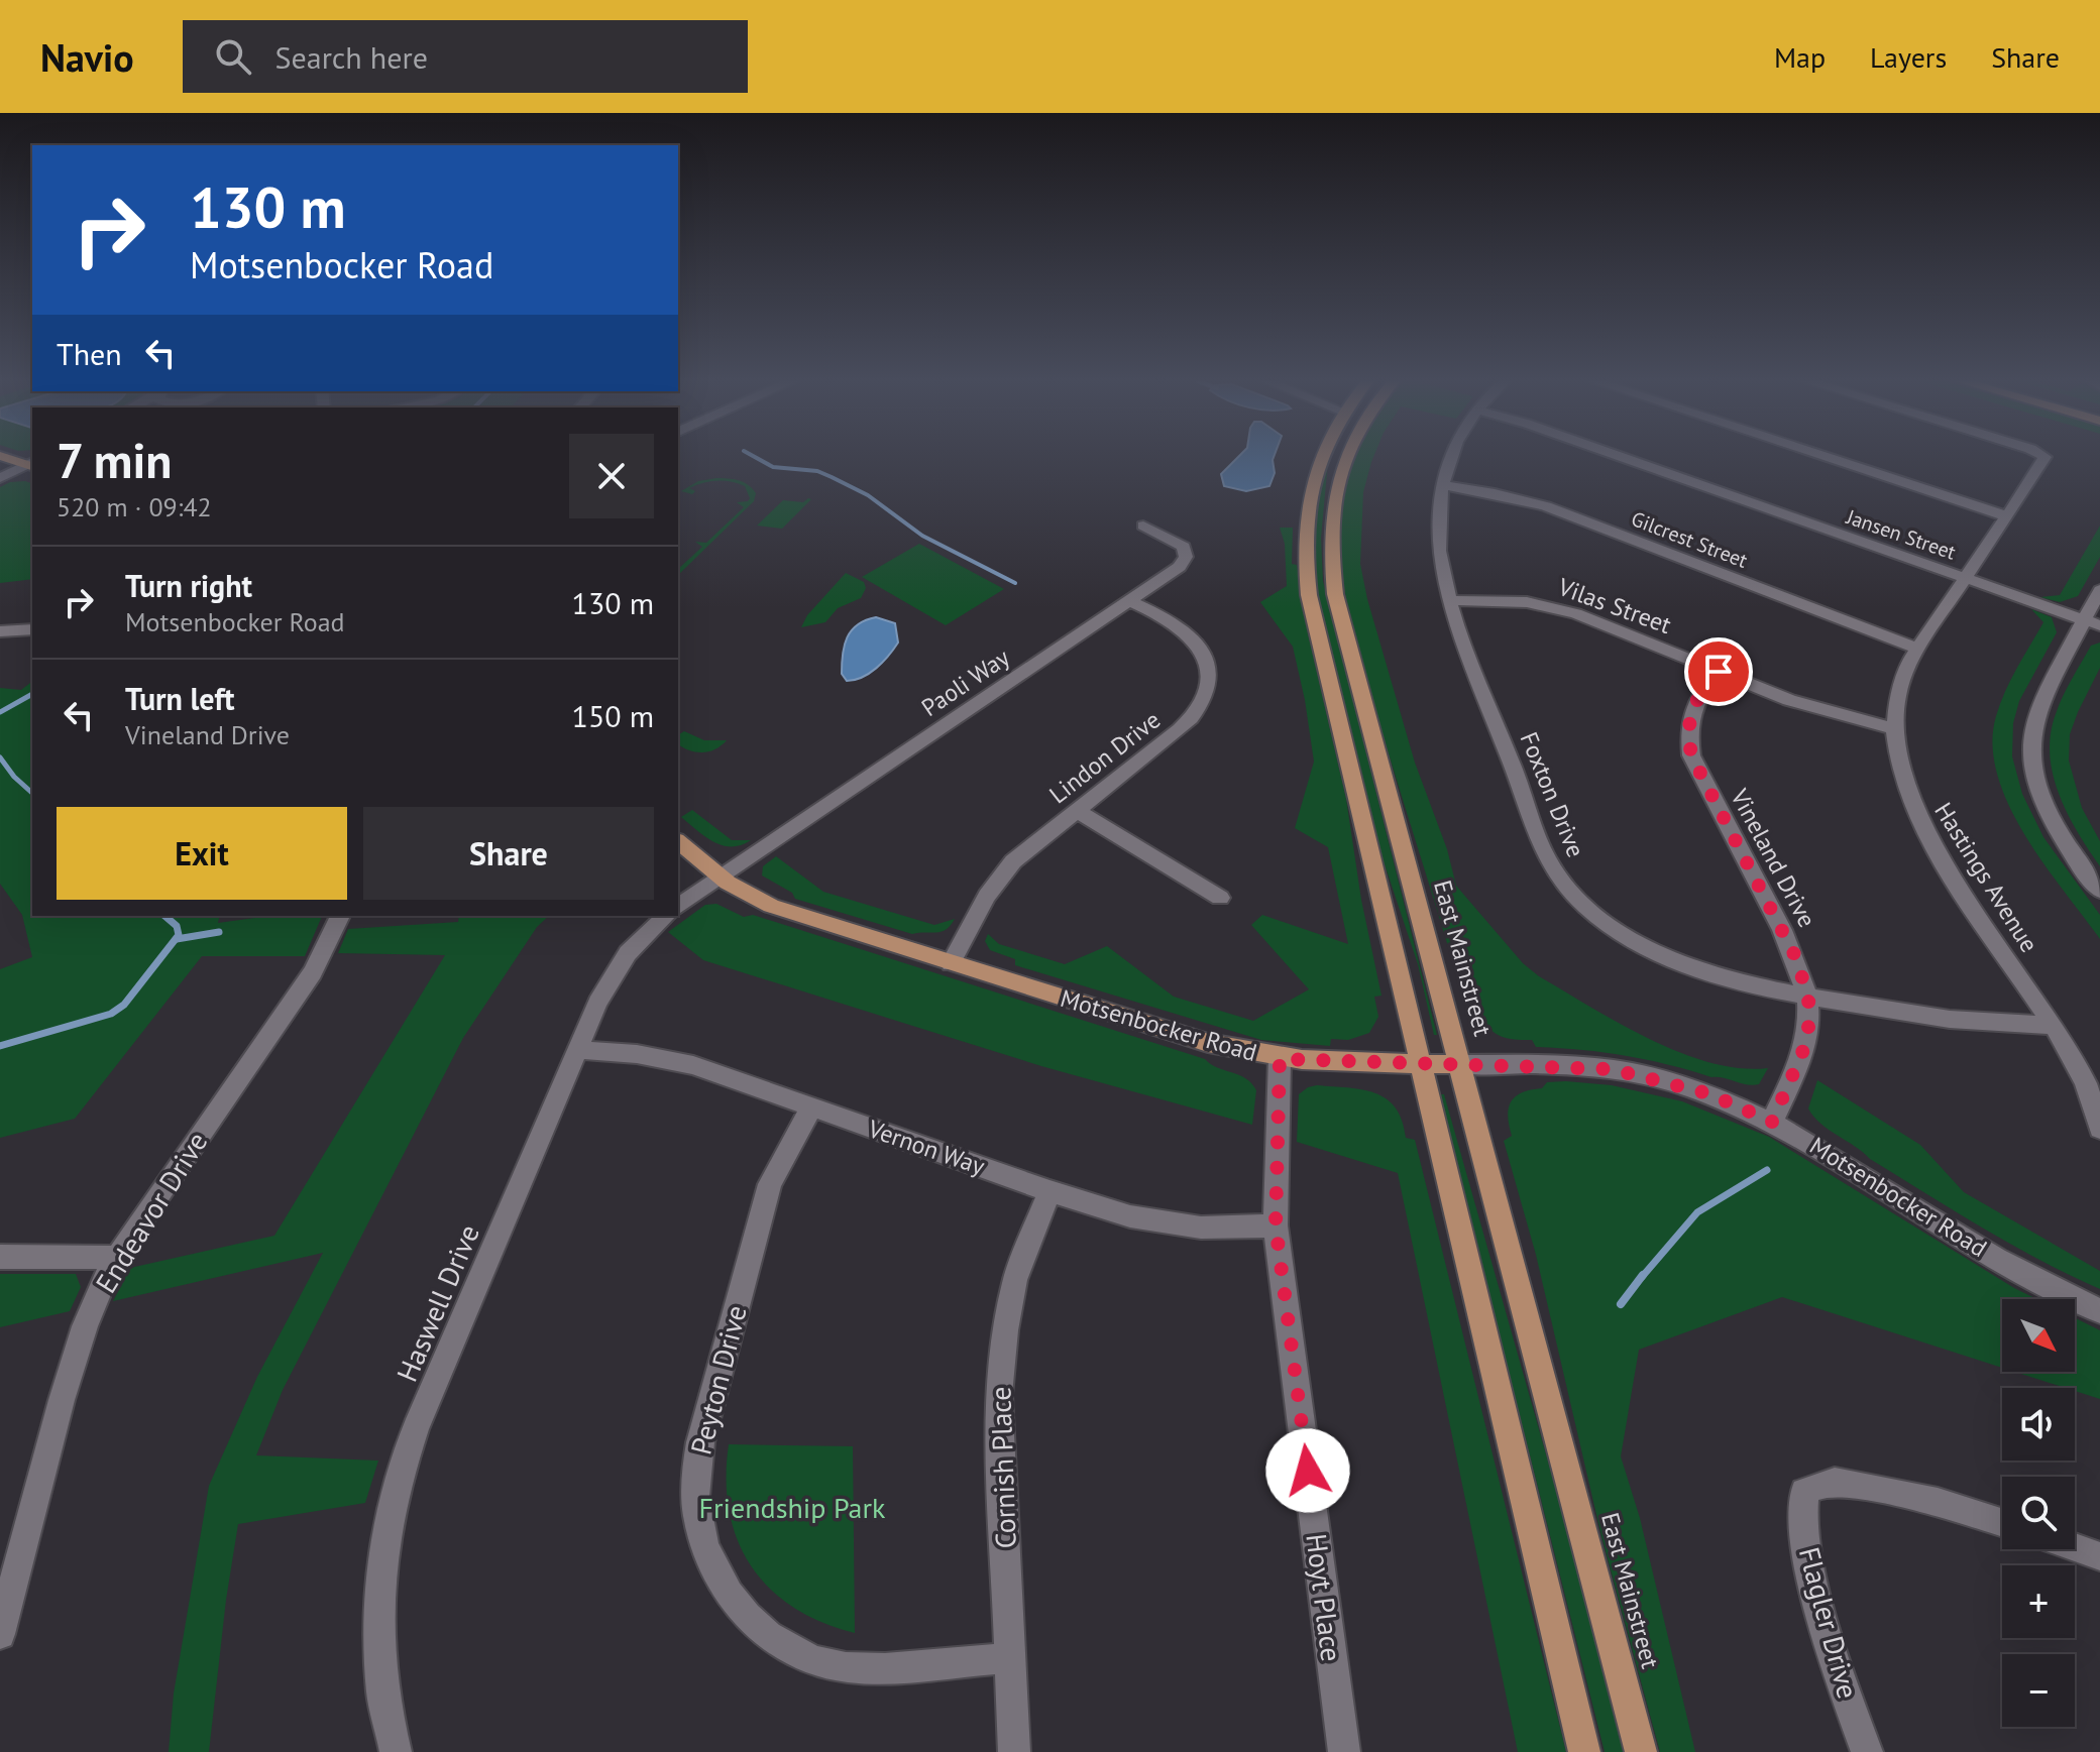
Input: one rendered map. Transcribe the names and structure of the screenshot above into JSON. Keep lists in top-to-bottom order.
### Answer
{
  "streets": {
    "main road": ["East Mainstreet", "Motsenbocker Road"],
    "street": [
      "Jansen Street",
      "Gilcrest Street",
      "Vilas Street",
      "Paoli Way",
      "Lindon Drive",
      "Foxton Drive",
      "Vineland Drive",
      "Hastings Avenue",
      "Vernon Way",
      "Endeavor Drive",
      "Haswell Drive",
      "Peyton Drive",
      "Cornish Place",
      "Hoyt Place",
      "Flagler Drive"
    ]
  },
  "crossings": [
    ["Jansen Street", "Hastings Avenue"],
    ["Gilcrest Street", "Foxton Drive"],
    ["Gilcrest Street", "Hastings Avenue"],
    ["Vilas Street", "Foxton Drive"],
    ["Vilas Street", "Vineland Drive"],
    ["Vilas Street", "Hastings Avenue"],
    ["Paoli Way", "Lindon Drive"],
    ["Paoli Way", "Motsenbocker Road"],
    ["Lindon Drive", "Motsenbocker Road"],
    ["Foxton Drive", "Vineland Drive"],
    ["Foxton Drive", "Hastings Avenue"],
    ["Vineland Drive", "Motsenbocker Road"],
    ["East Mainstreet", "Motsenbocker Road"],
    ["Motsenbocker Road", "Hoyt Place"],
    ["Vernon Way", "Haswell Drive"],
    ["Vernon Way", "Peyton Drive"],
    ["Vernon Way", "Cornish Place"],
    ["Vernon Way", "Hoyt Place"],
    ["Peyton Drive", "Cornish Place"]
  ],
  "parks": ["Friendship Park"],
  "north": "bottom right",
  "page": {
    "header": "Navio",
    "search": "Search here",
    "nav": ["Map", "Layers", "Share"],
    "turn": ["130 m", "Motsenbocker Road"],
    "then": "Then",
    "heading": ["7 min", "520 m · 09:42"],
    "list": [
      {
        "name": "Turn right",
        "note": "Motsenbocker Road",
        "value": "130 m"
      },
      {
        "name": "Turn left",
        "note": "Vineland Drive",
        "value": "150 m"
      }
    ],
    "buttons": ["Exit", "Share"],
    "map_buttons": ["+", "−"]
  }
}
